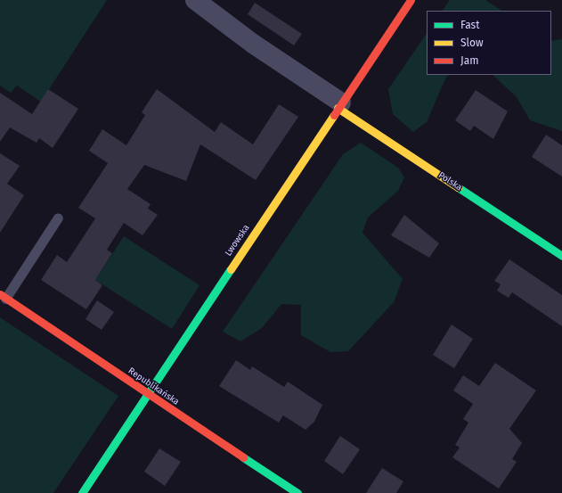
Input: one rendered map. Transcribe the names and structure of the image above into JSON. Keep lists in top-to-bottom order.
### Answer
{
  "streets": {
    "street": ["Polska", "Lwowska", "Republikańska"]
  },
  "crossings": [
    ["Polska", "Lwowska"],
    ["Lwowska", "Republikańska"]
  ],
  "legend": ["Fast", "Slow", "Jam"]
}
